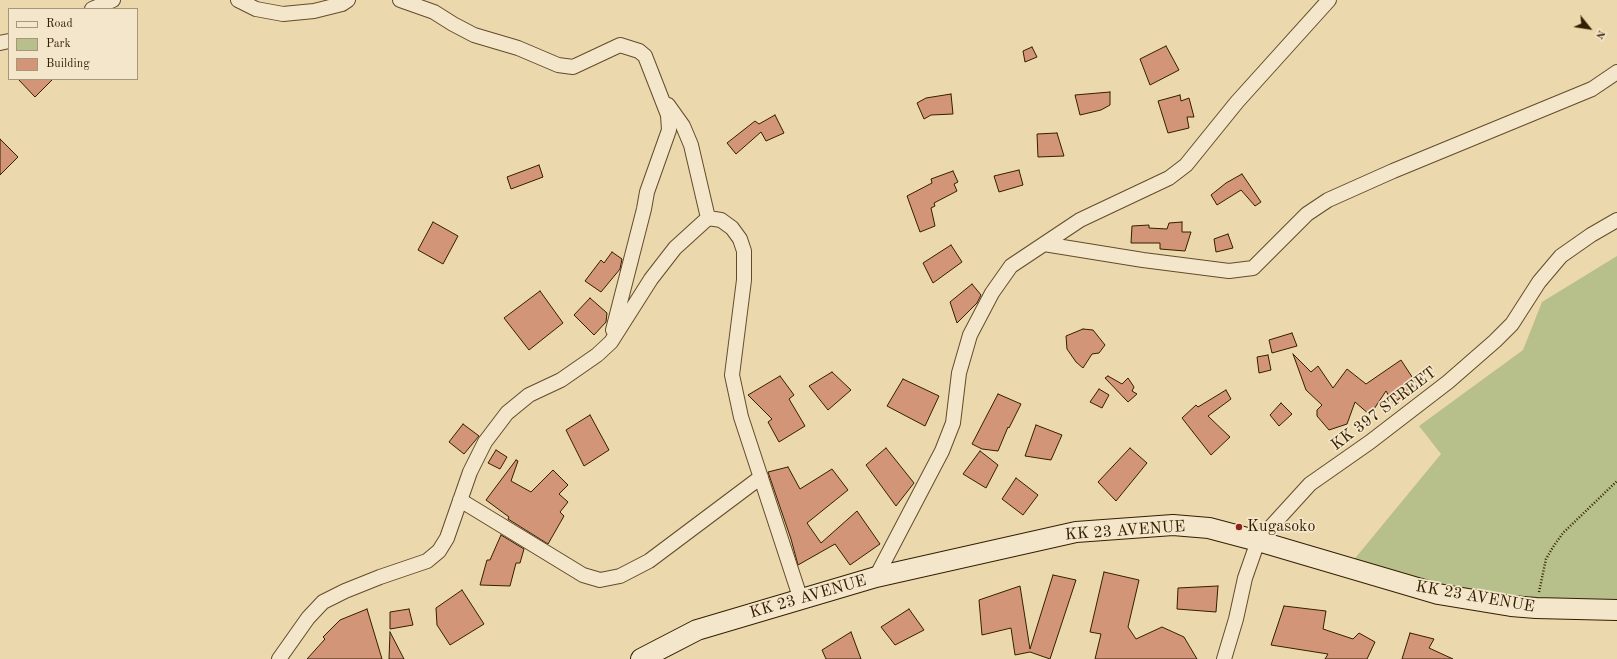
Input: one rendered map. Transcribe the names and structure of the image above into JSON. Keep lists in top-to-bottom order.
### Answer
{
  "streets": {
    "main road": ["KK 23 AVENUE"],
    "street": ["KK 397 STREET"]
  },
  "crossings": [
    ["KK 397 STREET", "KK 23 AVENUE"]
  ],
  "places": ["Kugasoko"],
  "legend": ["Road", "Park", "Building"],
  "north": "bottom right"
}
